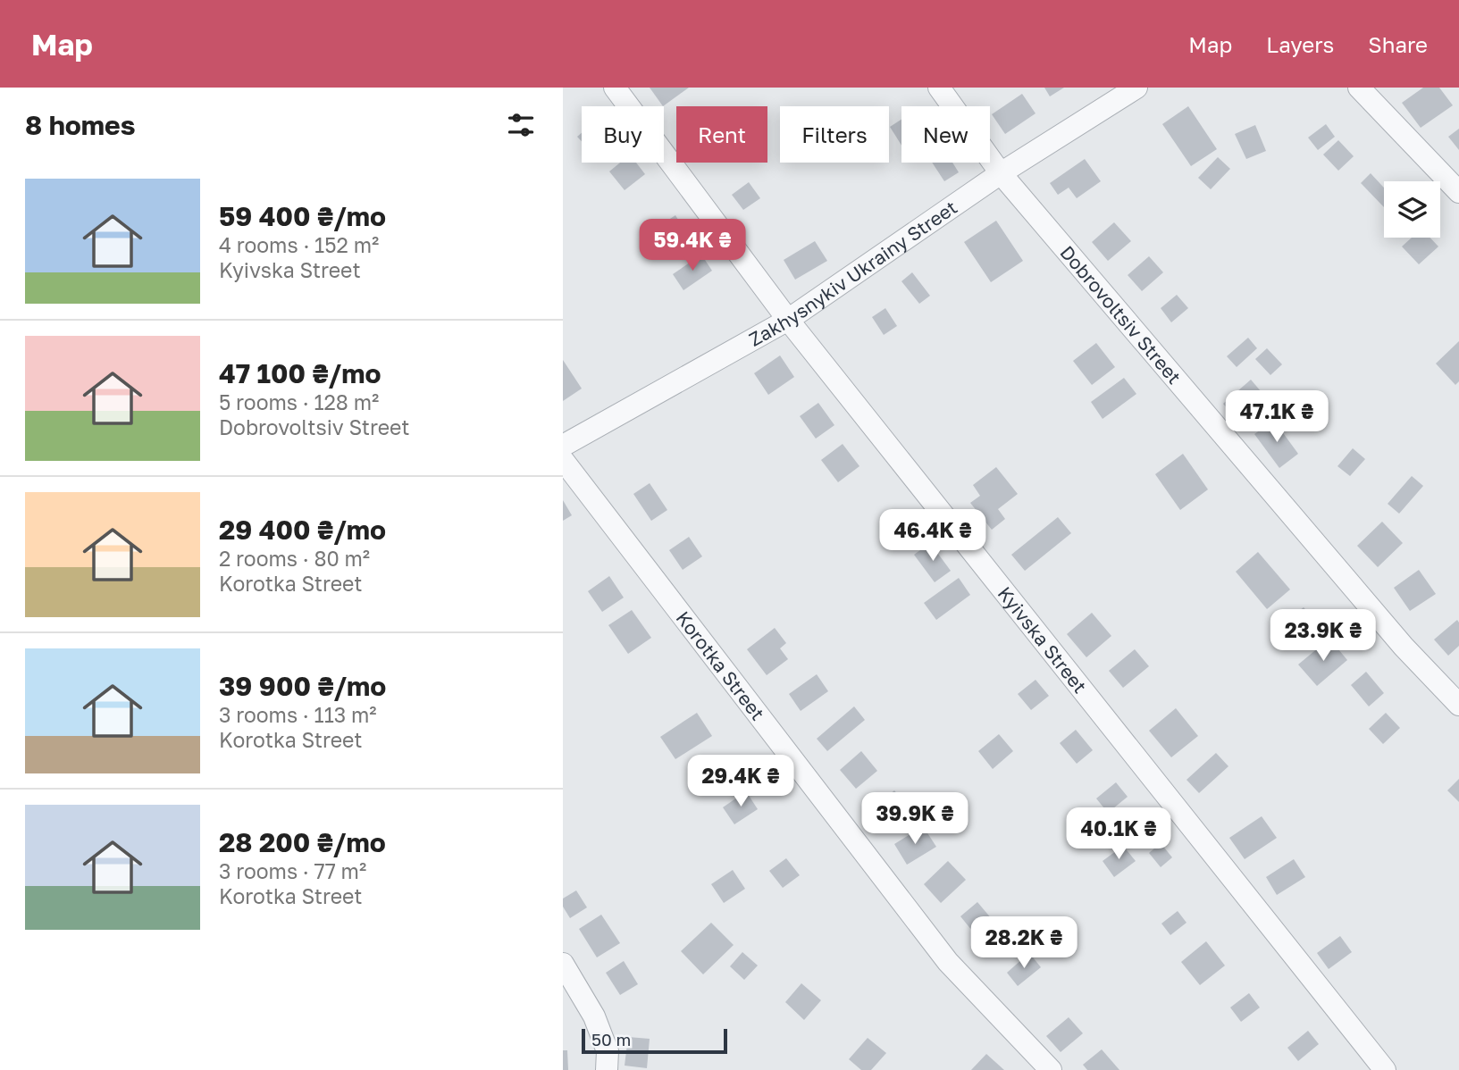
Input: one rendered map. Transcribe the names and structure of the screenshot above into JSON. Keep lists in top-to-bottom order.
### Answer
{
  "streets": {
    "street": [
      "Zakhysnykiv Ukrainy Street",
      "Dobrovoltsiv Street",
      "Kyivska Street",
      "Korotka Street"
    ]
  },
  "crossings": [
    ["Zakhysnykiv Ukrainy Street", "Dobrovoltsiv Street"],
    ["Zakhysnykiv Ukrainy Street", "Kyivska Street"]
  ],
  "scale_bar": "50 m",
  "page": {
    "header": "Map",
    "nav": ["Map", "Layers", "Share"],
    "heading": "8 homes",
    "chip": [
      "Buy",
      "Rent",
      "Filters",
      "New"
    ],
    "list": [
      {
        "name": "59 400 ₴/mo",
        "note": "4 rooms · 152 m² · Kyivska Street"
      },
      {
        "name": "47 100 ₴/mo",
        "note": "5 rooms · 128 m² · Dobrovoltsiv Street"
      },
      {
        "name": "29 400 ₴/mo",
        "note": "2 rooms · 80 m² · Korotka Street"
      },
      {
        "name": "39 900 ₴/mo",
        "note": "3 rooms · 113 m² · Korotka Street"
      },
      {
        "name": "28 200 ₴/mo",
        "note": "3 rooms · 77 m² · Korotka Street"
      }
    ],
    "price": [
      "59.4K ₴",
      "47.1K ₴",
      "46.4K ₴",
      "23.9K ₴",
      "29.4K ₴",
      "39.9K ₴",
      "40.1K ₴",
      "28.2K ₴"
    ],
    "scale": "50 m"
  }
}
